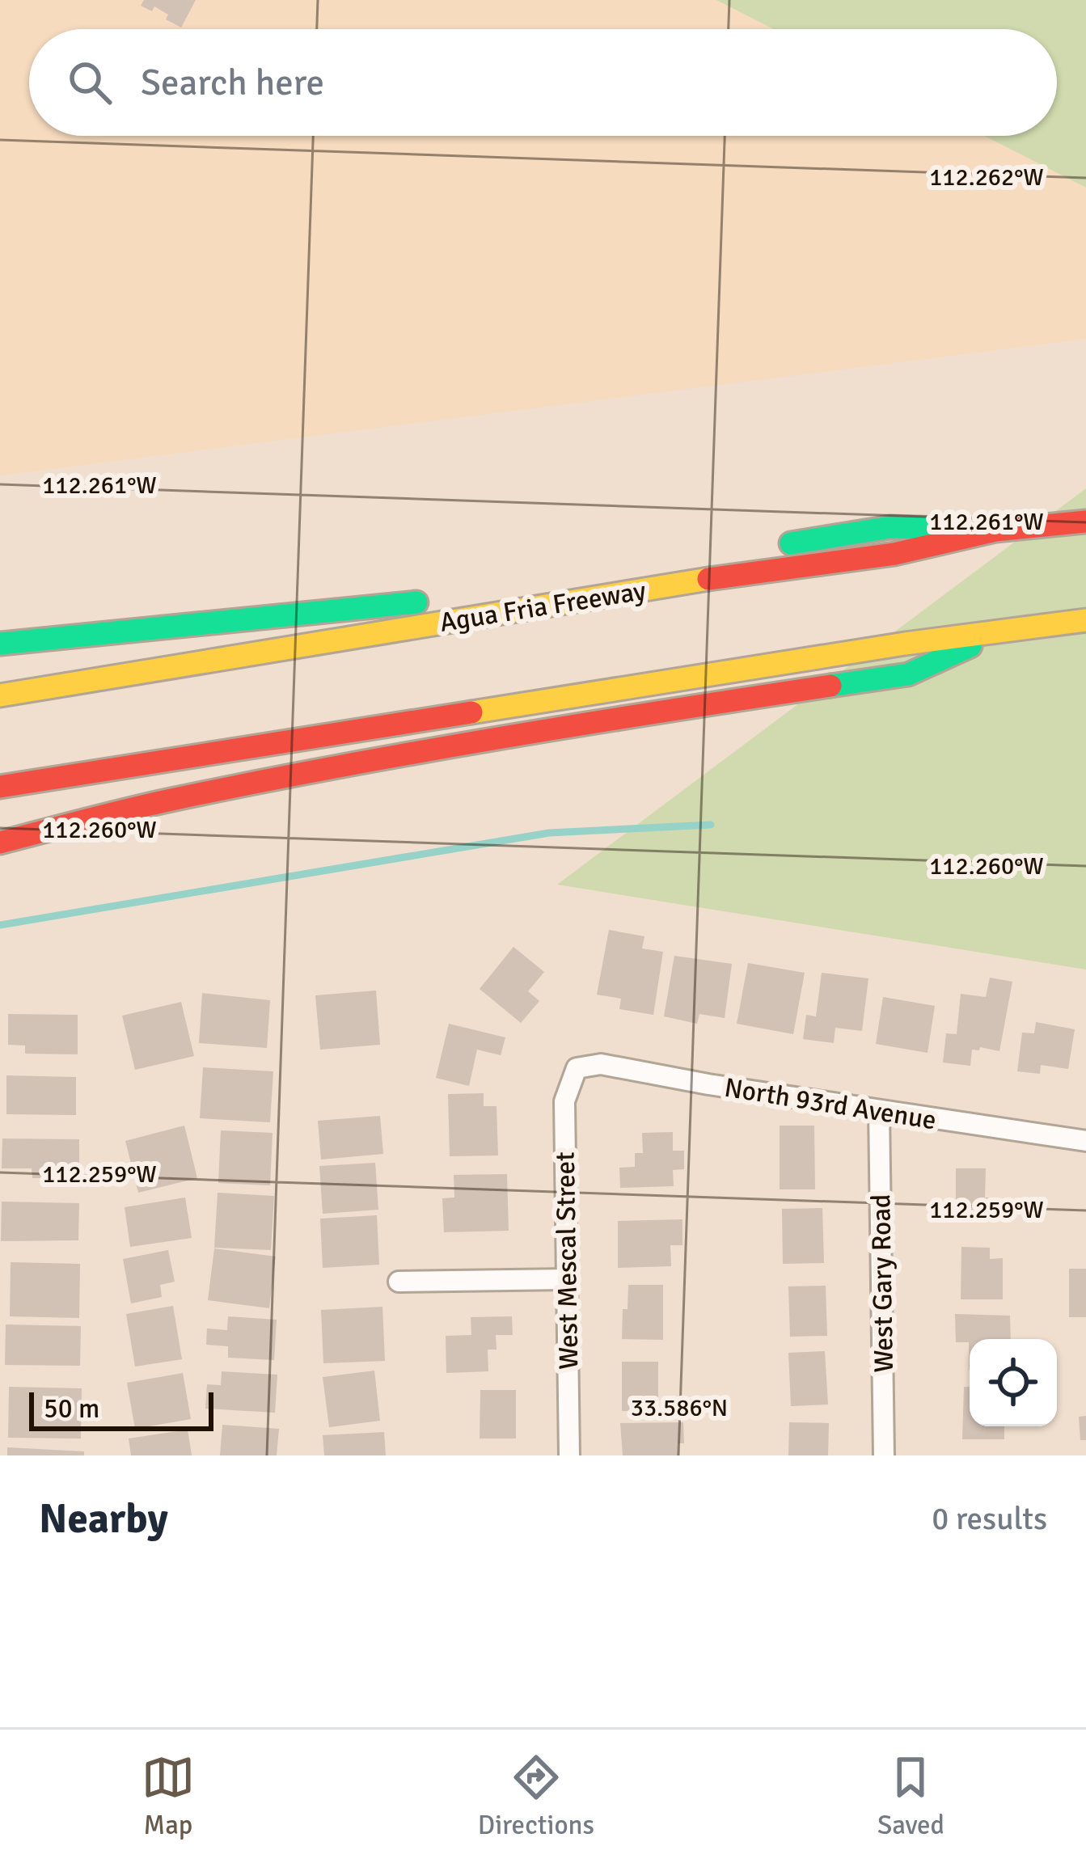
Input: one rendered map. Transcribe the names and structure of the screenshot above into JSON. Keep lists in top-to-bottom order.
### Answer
{
  "streets": {
    "highway": ["Agua Fria Freeway"],
    "street": ["North 93rd Avenue", "West Mescal Street", "West Gary Road"]
  },
  "crossings": [
    ["North 93rd Avenue", "West Mescal Street"],
    ["North 93rd Avenue", "West Gary Road"]
  ],
  "scale_bar": "50 m",
  "page": {
    "search": "Search here",
    "scale": "50 m",
    "heading": ["Nearby", "0 results"],
    "nav": ["Map", "Directions", "Saved"]
  },
  "coordinates": [
    "112.262°W",
    "112.261°W",
    "112.260°W",
    "112.259°W",
    "33.586°N"
  ]
}
